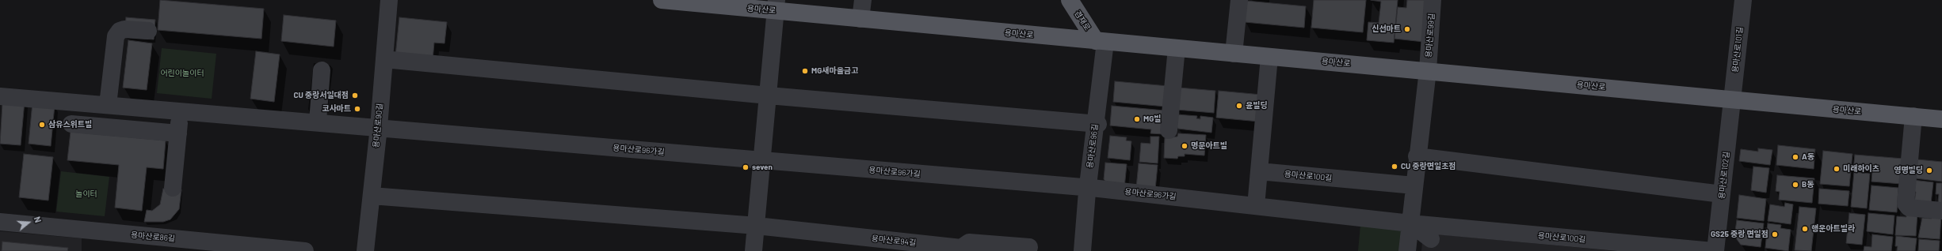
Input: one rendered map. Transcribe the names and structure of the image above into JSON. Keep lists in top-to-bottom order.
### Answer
{
  "streets": {
    "main road": ["용마산로", "겸재로"],
    "street": [
      "용마산로99길",
      "용마산로101길",
      "용마산로90길",
      "용마산로96길",
      "용마산로96가길",
      "용마산로102길",
      "용마산로100길",
      "용마산로86길",
      "용마산로94길"
    ]
  },
  "crossings": [
    ["용마산로", "겸재로"],
    ["용마산로", "용마산로99길"],
    ["용마산로", "용마산로101길"],
    ["용마산로", "용마산로96길"],
    ["용마산로", "용마산로102길"],
    ["겸재로", "용마산로96길"],
    ["용마산로101길", "용마산로102길"],
    ["용마산로90길", "용마산로96가길"],
    ["용마산로90길", "용마산로94길"],
    ["용마산로96길", "용마산로96가길"],
    ["용마산로96가길", "용마산로100길"]
  ],
  "parks": ["어린이놀이터", "놀이터"],
  "places": [
    "신선마트",
    "MG새마을금고",
    "CU 중랑서일대점",
    "윤빌딩",
    "코사마트",
    "MG빌",
    "삼유스위트빌",
    "명문아트빌",
    "A동",
    "CU 중랑면일초점",
    "seven",
    "미래하이츠",
    "영명빌딩",
    "B동",
    "행운아트빌라",
    "GS25 중랑 면일점"
  ],
  "north": "right"
}
